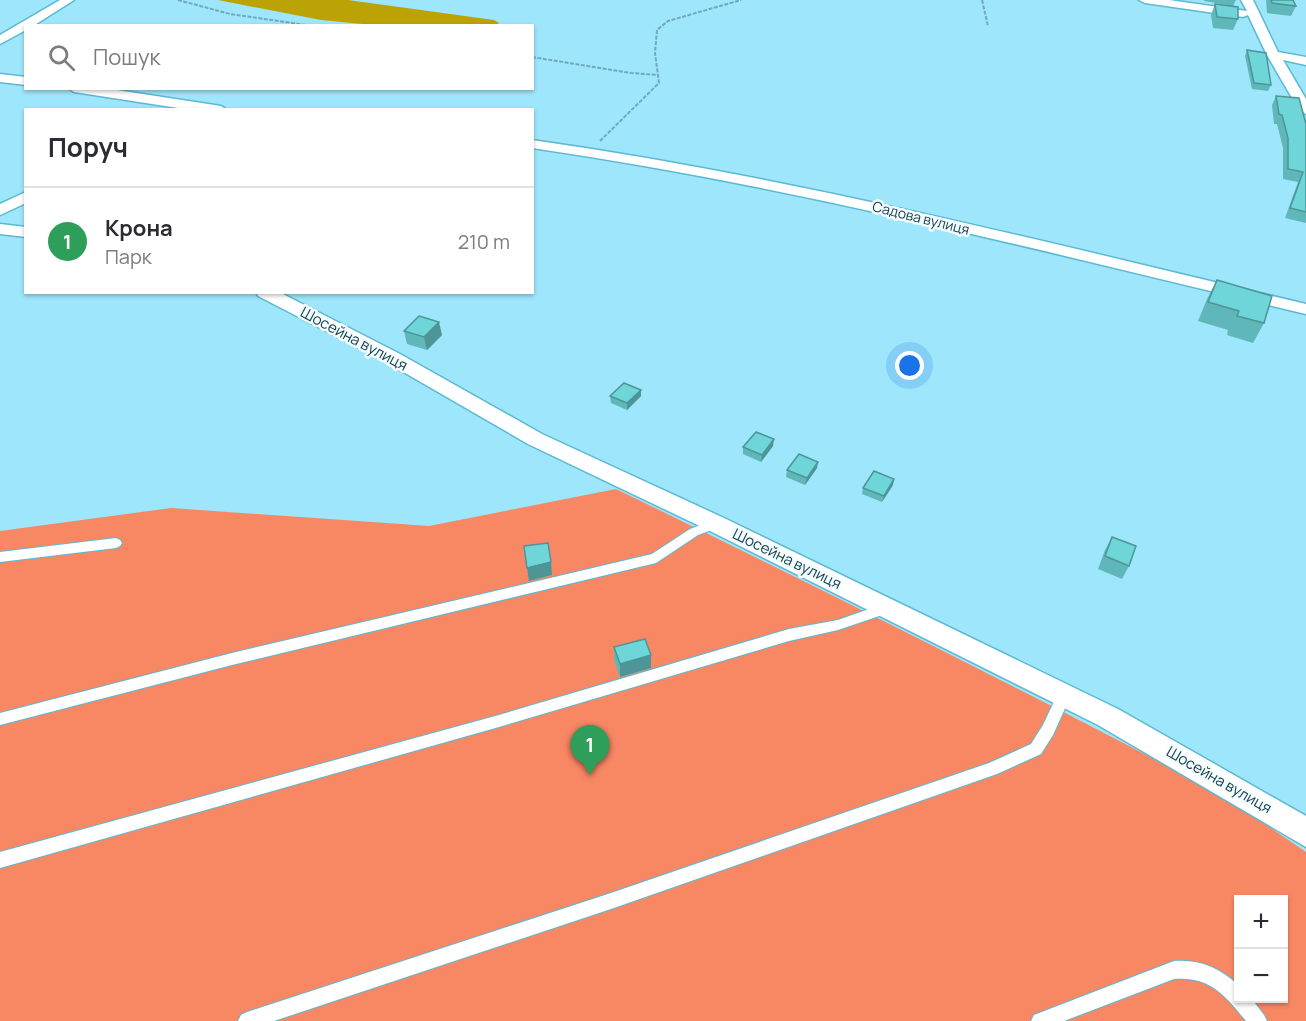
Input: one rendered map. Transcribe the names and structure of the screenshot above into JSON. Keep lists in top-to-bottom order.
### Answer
{
  "streets": {
    "street": ["Садова вулиця", "Шосейна вулиця"]
  },
  "page": {
    "search": "Пошук",
    "heading": "Поруч",
    "list": [
      {
        "mark": "1",
        "name": "Крона",
        "note": "Парк",
        "value": "210 m"
      }
    ],
    "pins": "1",
    "map_buttons": ["+", "−"]
  }
}
